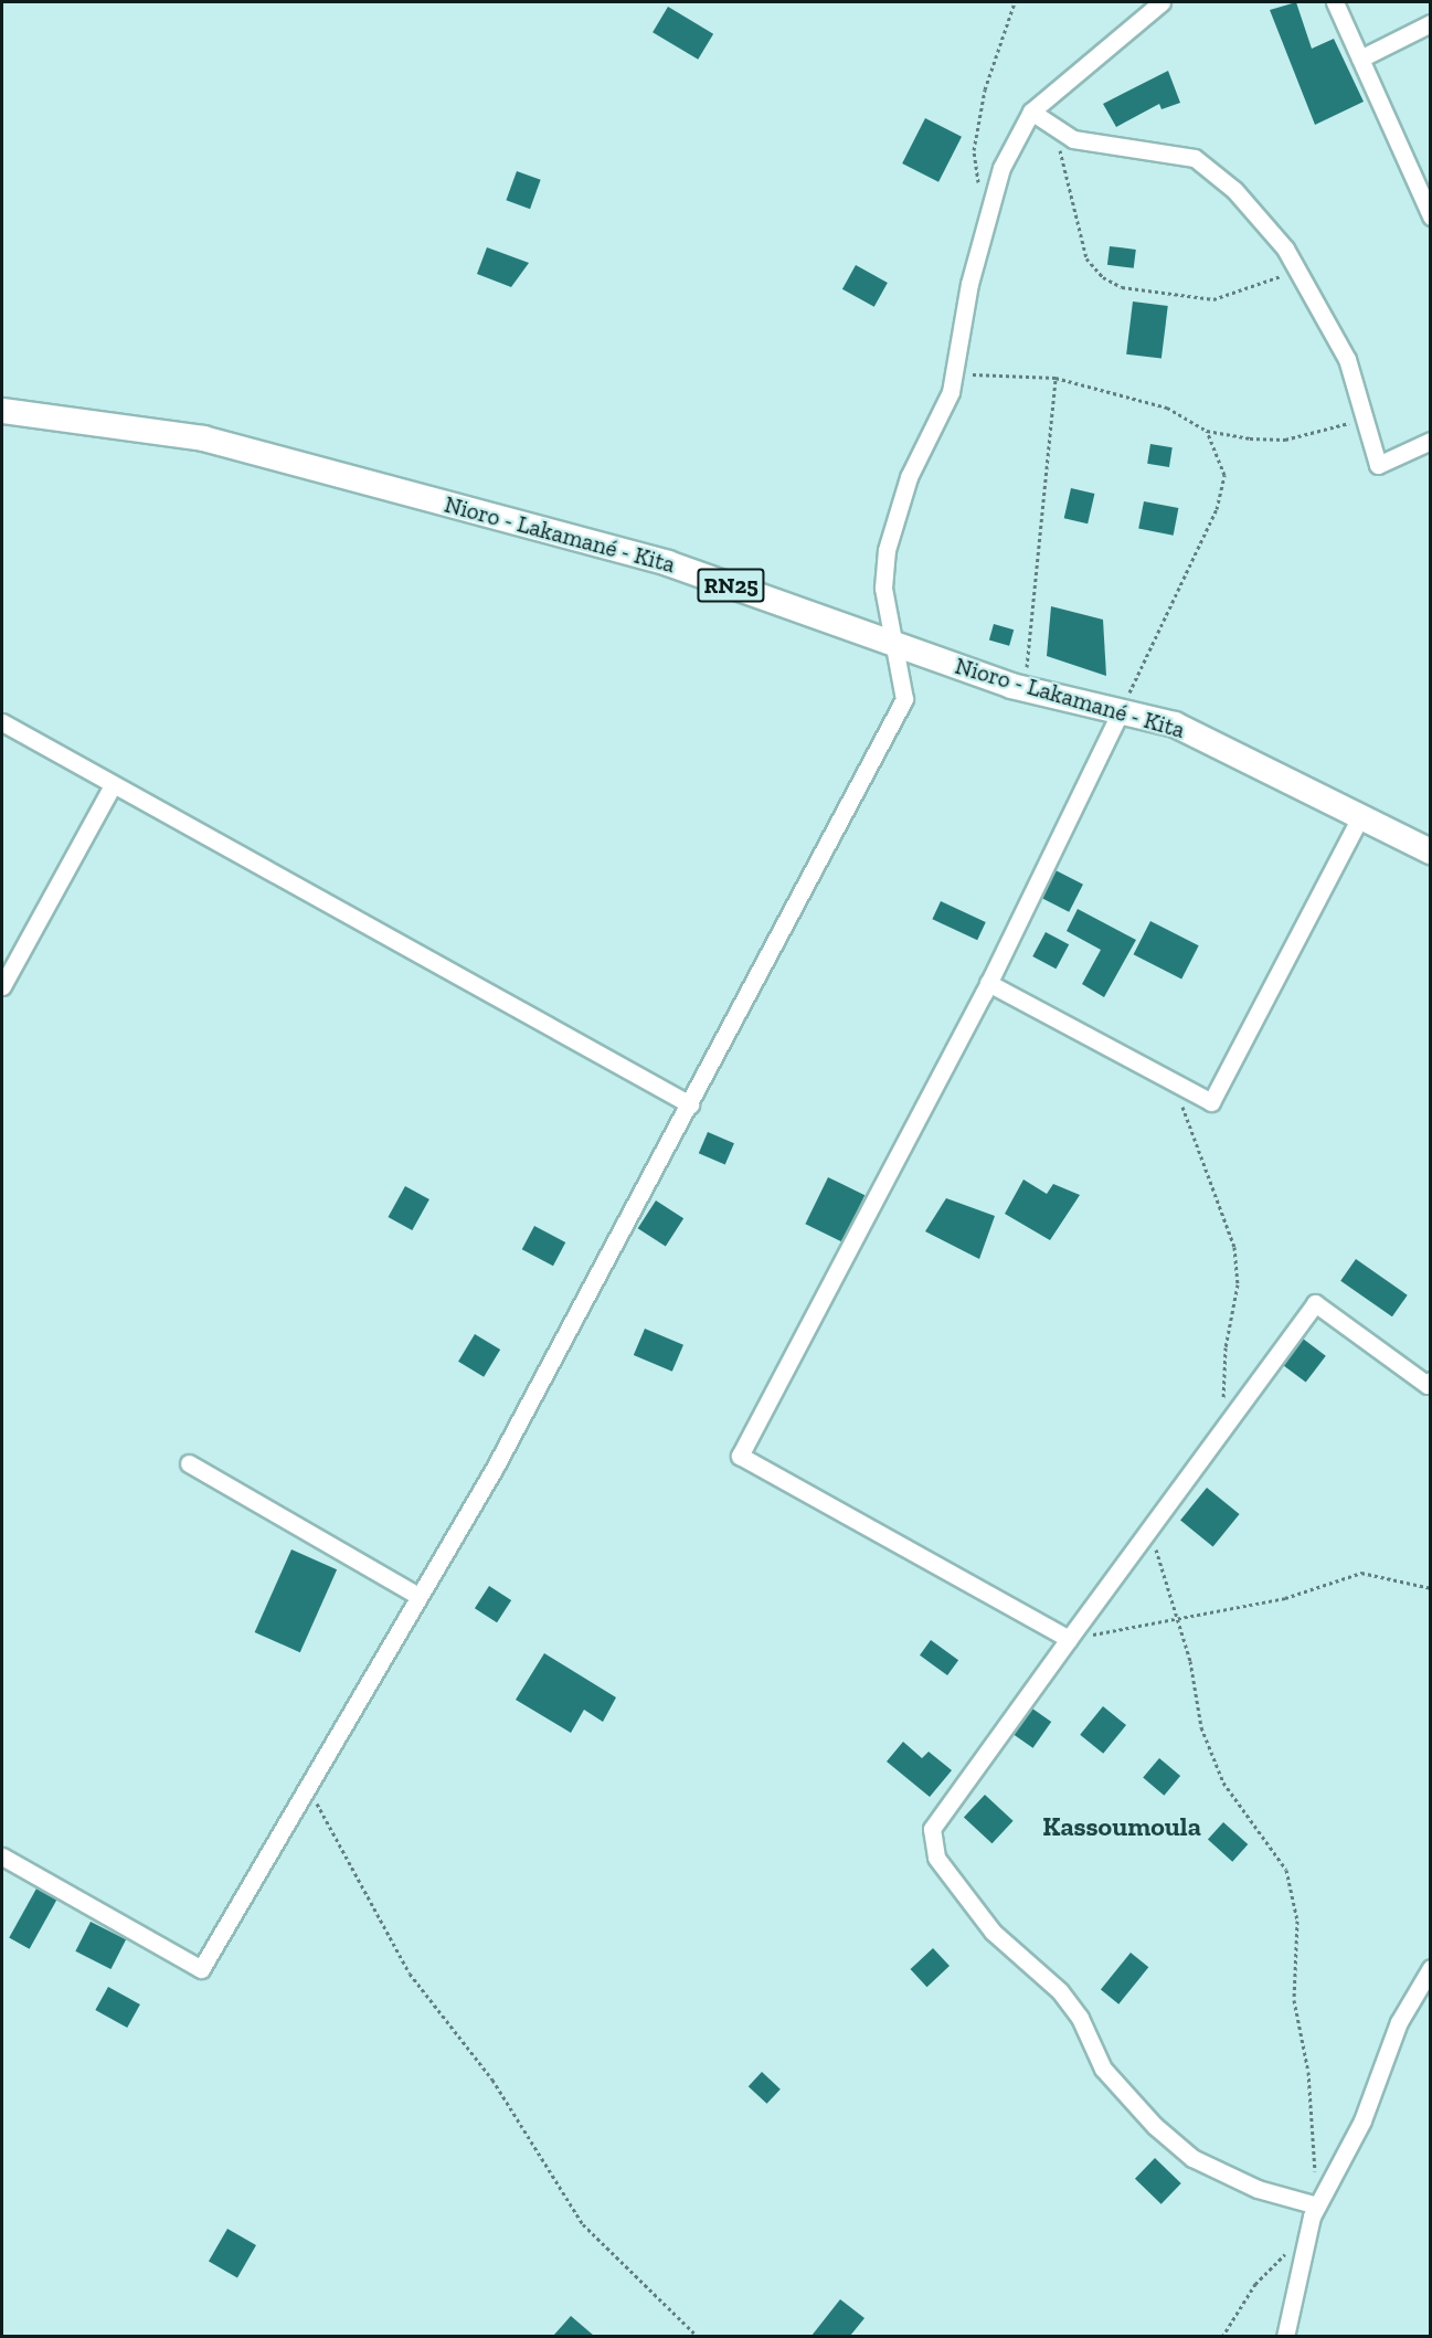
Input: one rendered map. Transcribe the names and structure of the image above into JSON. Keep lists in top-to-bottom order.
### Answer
{
  "streets": {
    "main road": ["Nioro - Lakamané - Kita", "RN25"]
  },
  "districts": ["Kassoumoula"]
}
